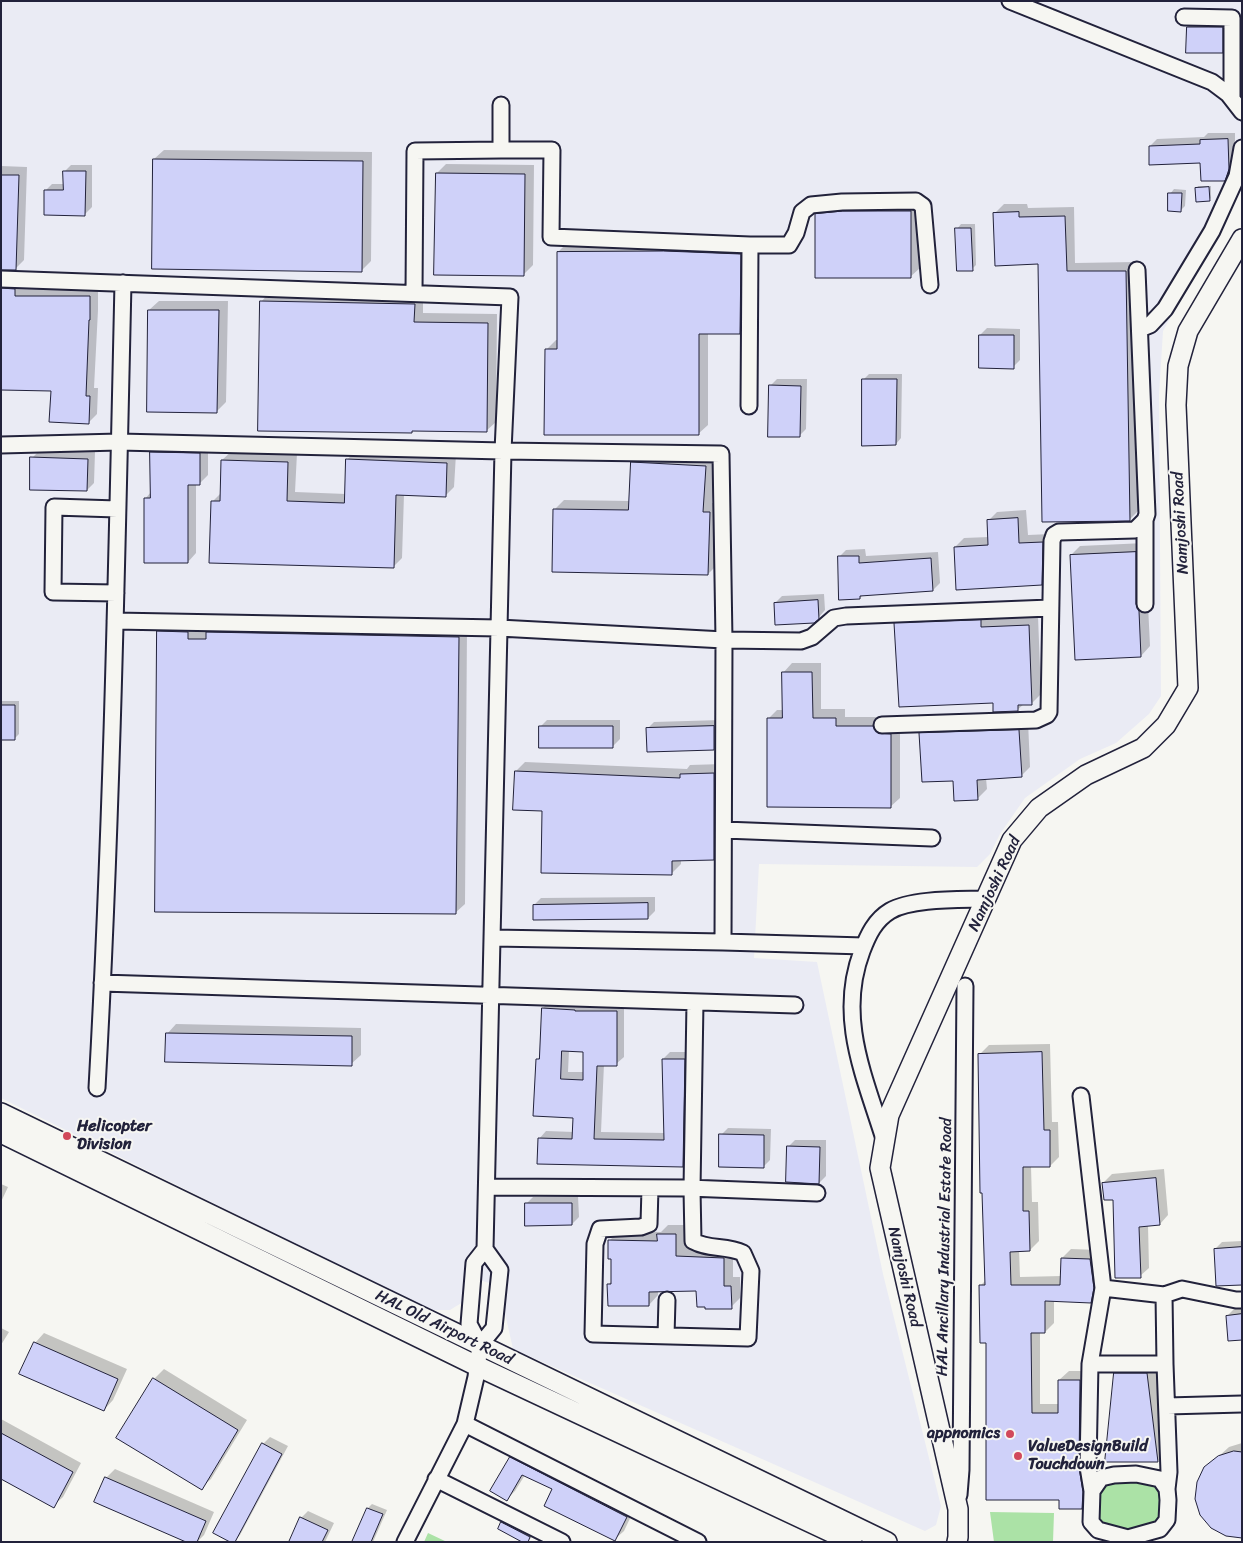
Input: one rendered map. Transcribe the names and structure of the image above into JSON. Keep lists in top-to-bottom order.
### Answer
{
  "streets": {
    "main road": ["Namjoshi Road", "HAL Old Airport Road"],
    "street": ["HAL Ancillary Industrial Estate Road"]
  },
  "crossings": [
    ["Namjoshi Road", "HAL Ancillary Industrial Estate Road"]
  ],
  "places": ["Helicopter Division", "appnomics", "ValueDesignBuild Touchdown"]
}
